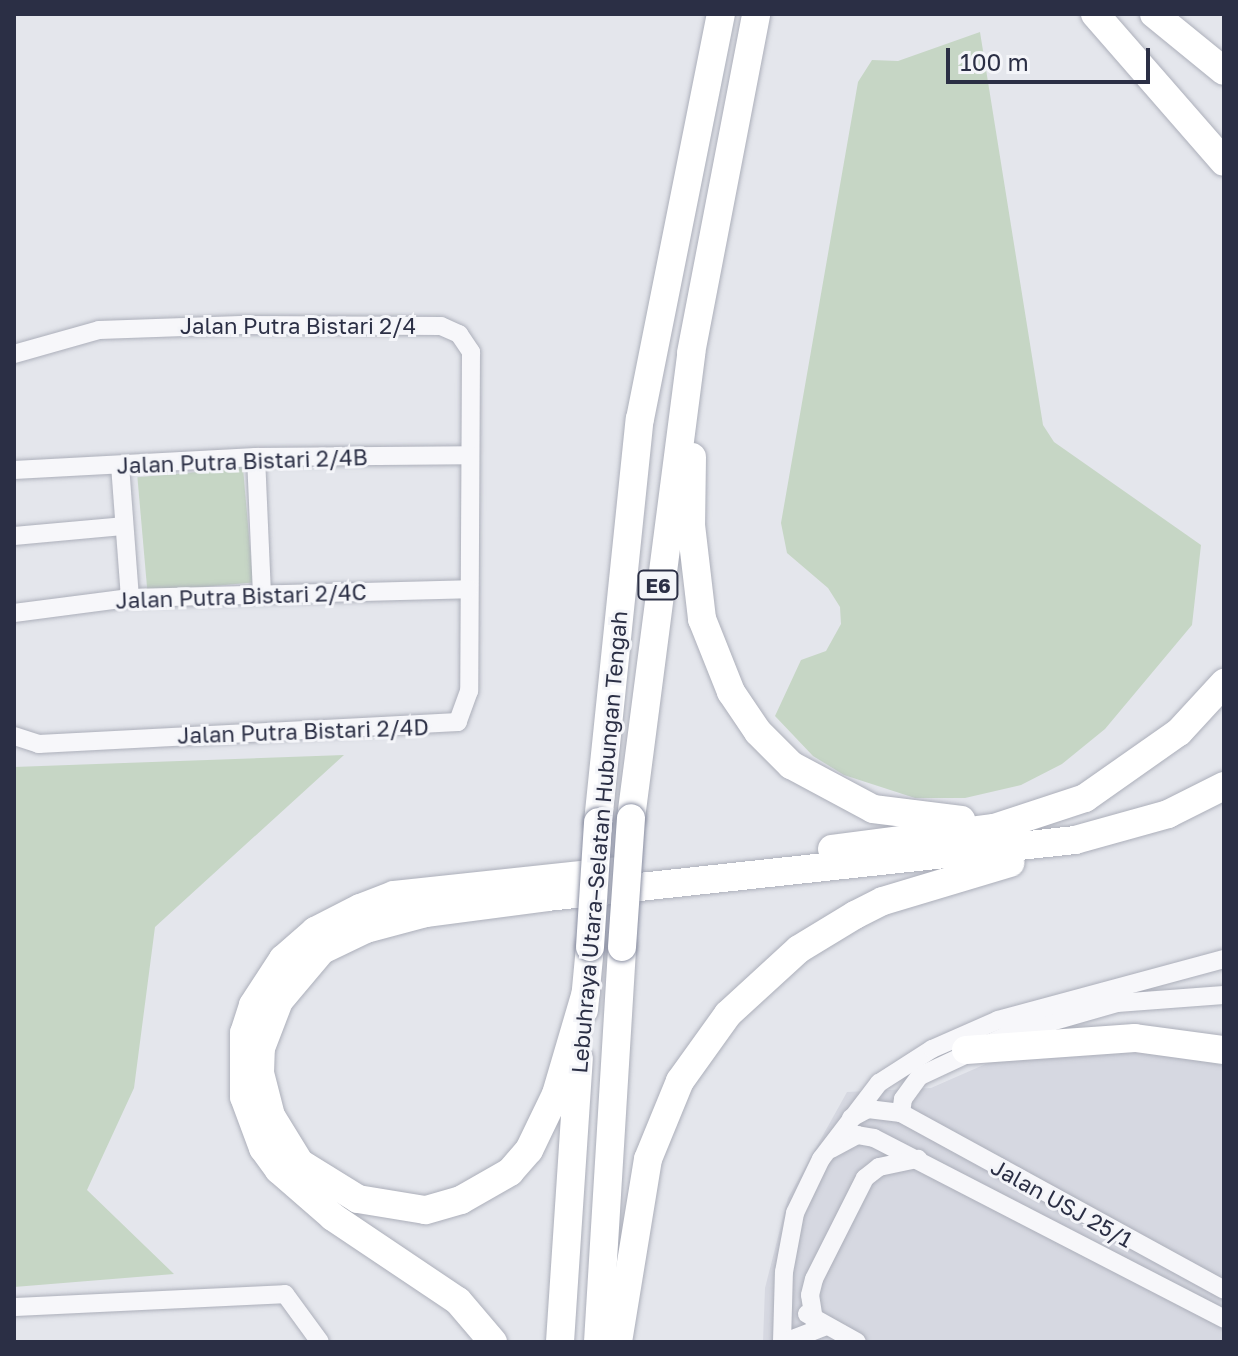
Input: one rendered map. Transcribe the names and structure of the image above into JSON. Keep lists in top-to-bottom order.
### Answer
{
  "streets": {
    "highway": ["E6", "Lebuhraya Utara–Selatan Hubungan Tengah"],
    "street": [
      "Jalan Putra Bistari 2/4",
      "Jalan Putra Bistari 2/4B",
      "Jalan Putra Bistari 2/4C",
      "Jalan Putra Bistari 2/4D",
      "Jalan USJ 25/1"
    ]
  },
  "crossings": [
    ["Jalan Putra Bistari 2/4", "Jalan Putra Bistari 2/4B"],
    ["Jalan Putra Bistari 2/4", "Jalan Putra Bistari 2/4C"],
    ["Jalan Putra Bistari 2/4", "Jalan Putra Bistari 2/4D"],
    ["Jalan Putra Bistari 2/4C", "Jalan Putra Bistari 2/4D"]
  ],
  "scale_bar": "100 m"
}
